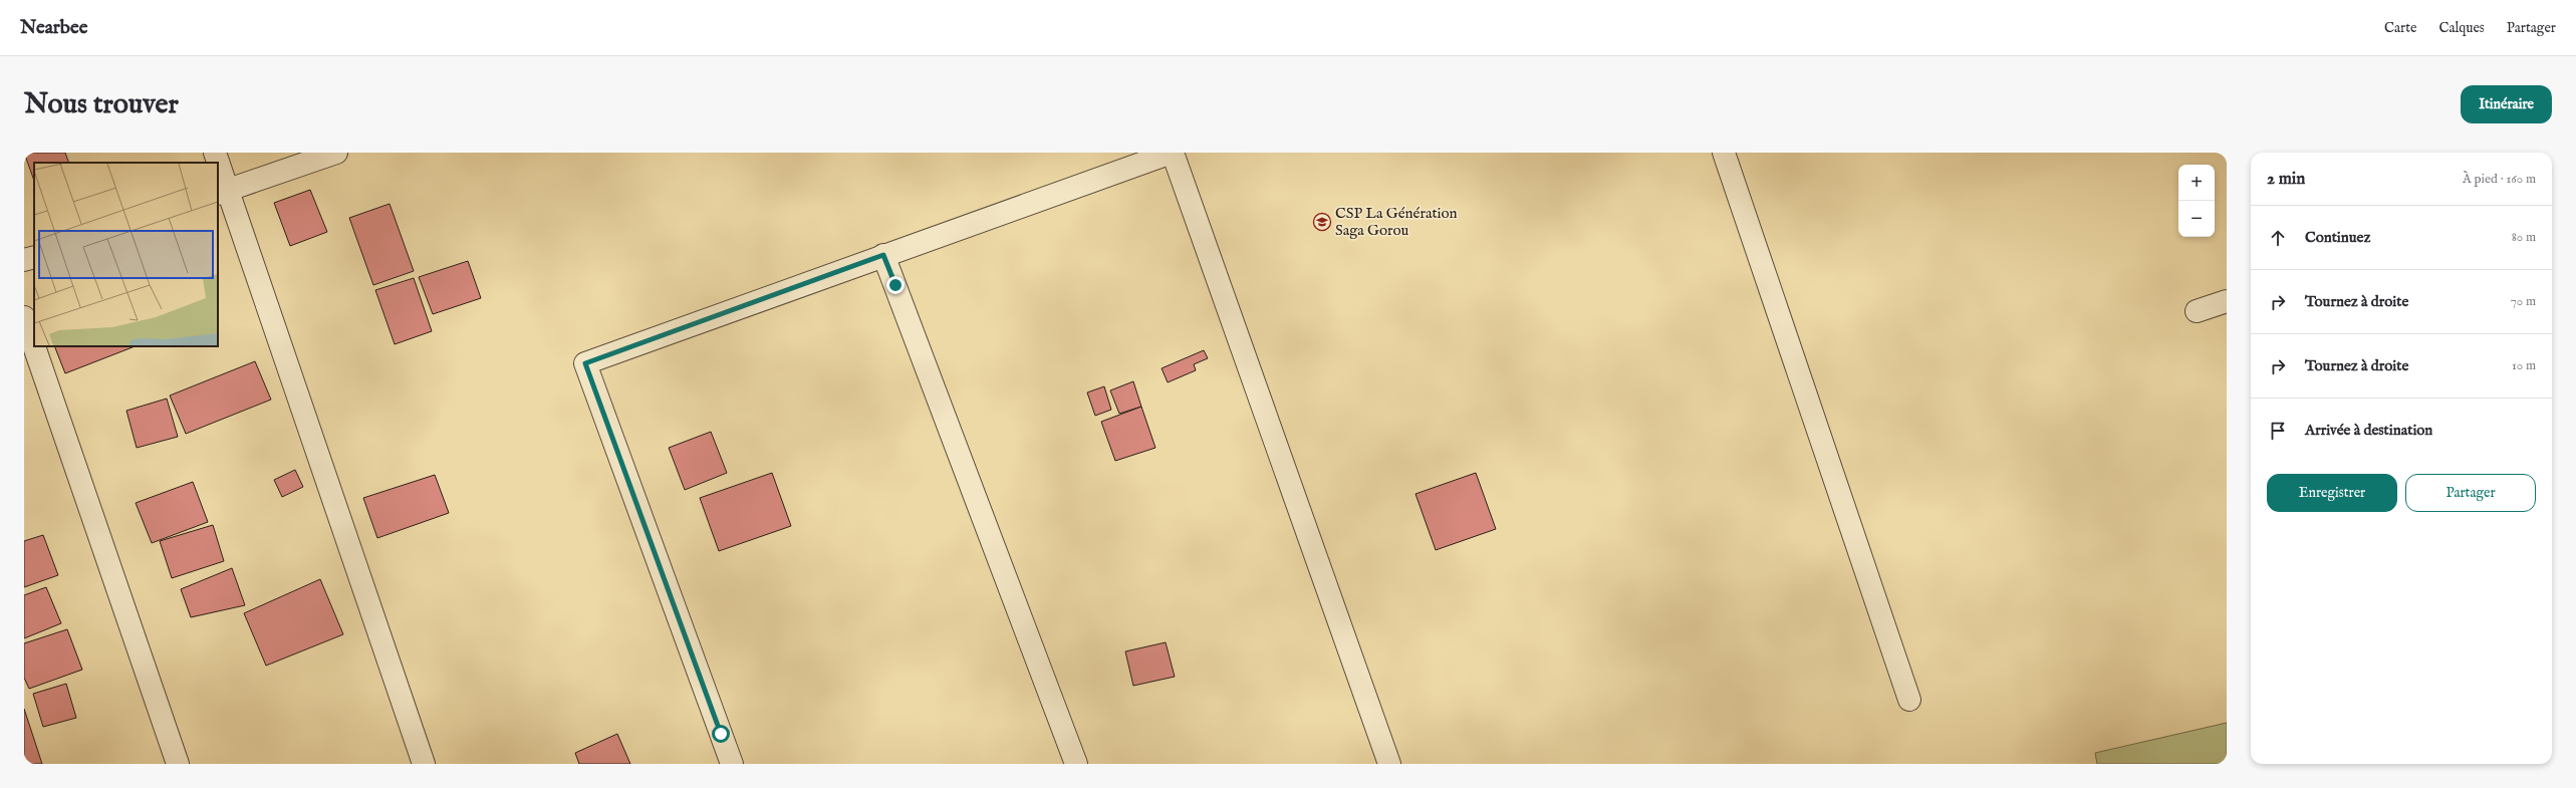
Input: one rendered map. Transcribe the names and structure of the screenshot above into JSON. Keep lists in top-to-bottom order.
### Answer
{
  "places": {
    "school or university": ["CSP La Génération Saga Gorou"]
  },
  "page": {
    "header": "Nearbee",
    "nav": ["Carte", "Calques", "Partager"],
    "buttons": [
      "Itinéraire",
      ["Enregistrer", "Partager"]
    ],
    "title": "Nous trouver",
    "heading": ["2 min", "À pied · 160 m"],
    "map_buttons": ["+", "−"],
    "list": [
      ["Continuez", "80 m"],
      ["Tournez à droite", "70 m"],
      ["Tournez à droite", "10 m"],
      "Arrivée à destination"
    ]
  }
}
